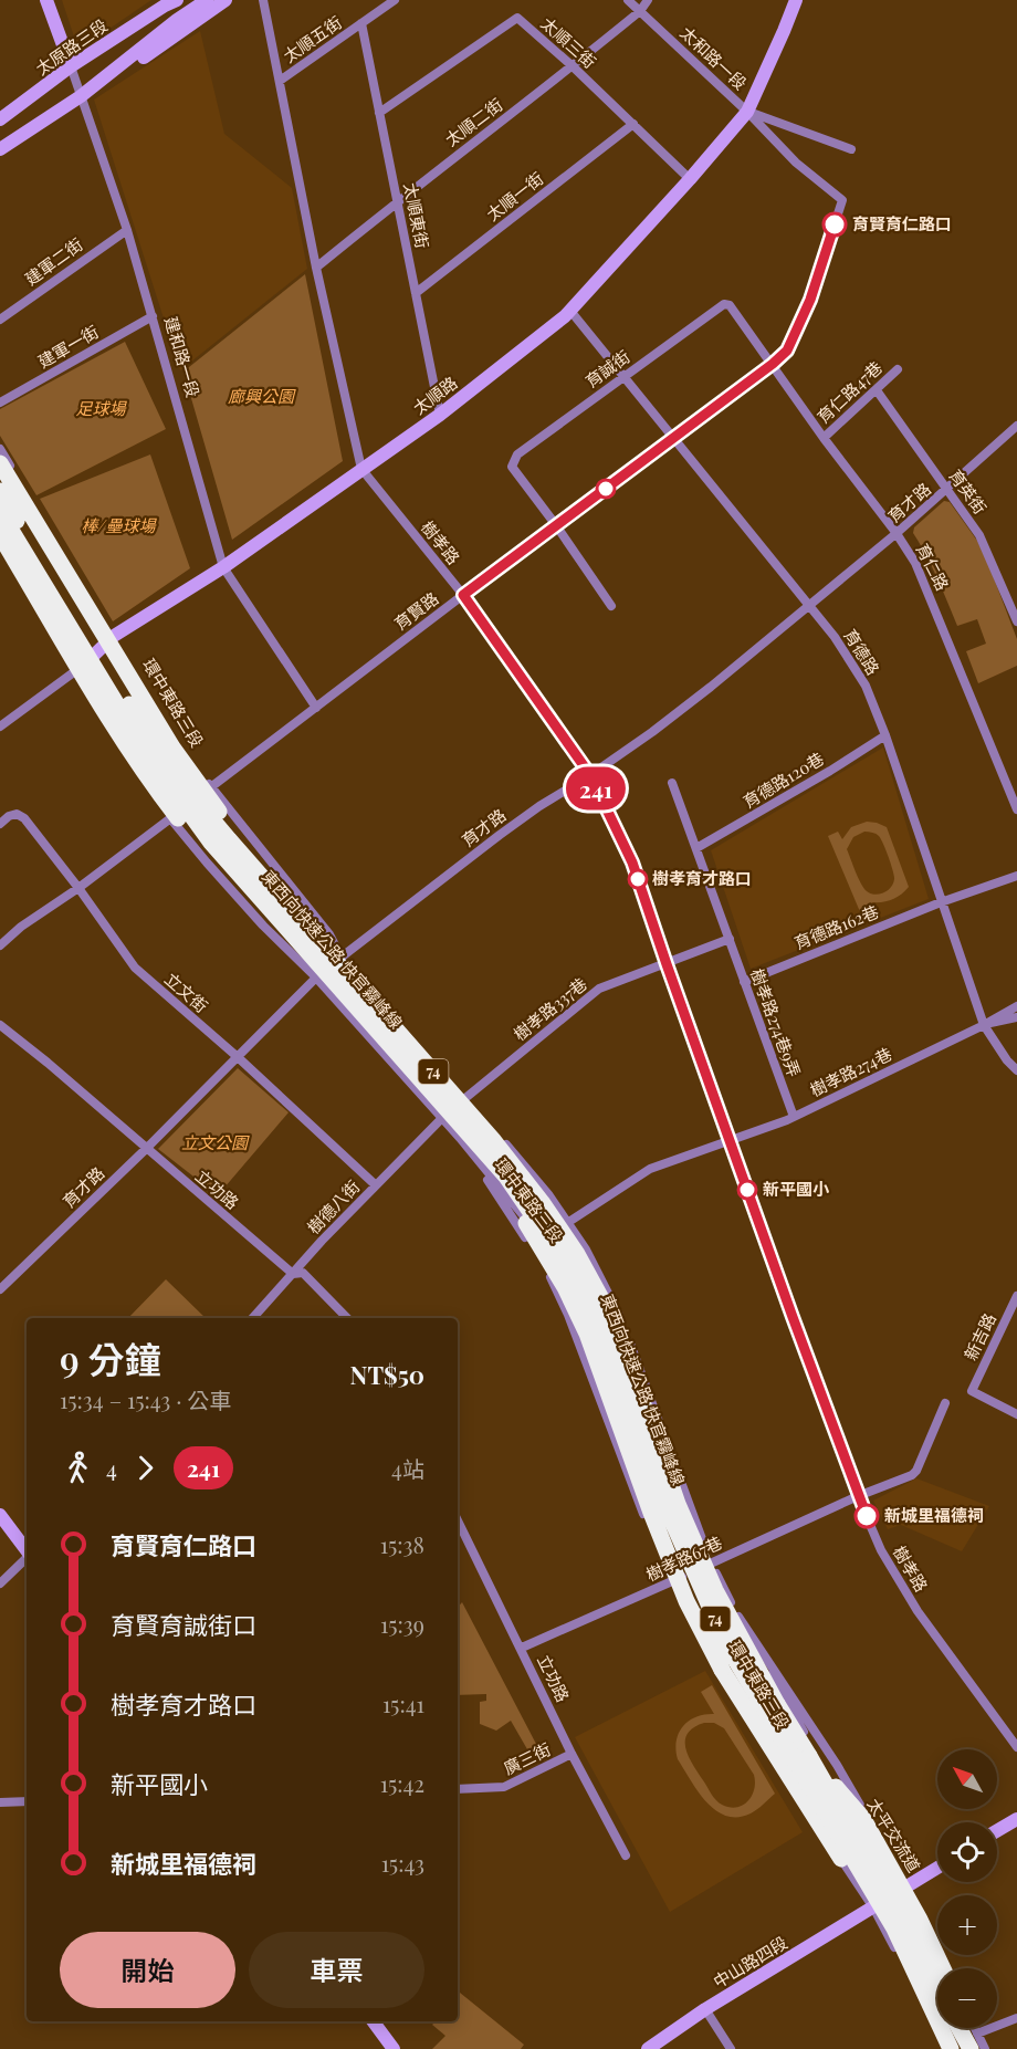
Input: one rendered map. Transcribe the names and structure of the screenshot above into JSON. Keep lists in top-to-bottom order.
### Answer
{
  "streets": {
    "highway": ["東西向快速公路 快官霧峰線", "74", "太平交流道"],
    "street": [
      "太順五街",
      "太順三街",
      "太原路三段",
      "太和路一段",
      "太順二街",
      "太順一街",
      "太順東街",
      "建軍二街",
      "建軍一街",
      "建和路一段",
      "育誠街",
      "育仁路47巷",
      "太順路",
      "育英街",
      "育才路",
      "樹孝路",
      "育仁路",
      "育賢路",
      "育德路",
      "環中東路三段",
      "育德路120巷",
      "育德路162巷",
      "立文街",
      "樹孝路337巷",
      "樹孝路274巷9弄",
      "樹孝路274巷",
      "立功路",
      "樹德八街",
      "新吉路",
      "樹孝路67巷",
      "廣三街",
      "中山路四段"
    ]
  },
  "crossings": [
    ["太順五街", "太順東街"],
    ["太順五街", "樹孝路"],
    ["太順三街", "太順二街"],
    ["太順三街", "太順一街"],
    ["太順三街", "太順東街"],
    ["太順三街", "太順路"],
    ["太原路三段", "建和路一段"],
    ["太和路一段", "太順二街"],
    ["太和路一段", "太順路"],
    ["太和路一段", "育賢路"],
    ["太順二街", "太順東街"],
    ["太順二街", "樹孝路"],
    ["太順一街", "太順東街"],
    ["太順東街", "太順路"],
    ["建軍二街", "建和路一段"],
    ["建軍一街", "建和路一段"],
    ["建和路一段", "太順路"],
    ["建和路一段", "育賢路"],
    ["育誠街", "育仁路"],
    ["育誠街", "育賢路"],
    ["育誠街", "育德路"],
    ["育仁路47巷", "育英街"],
    ["育仁路47巷", "育仁路"],
    ["太順路", "樹孝路"],
    ["太順路", "育德路"],
    ["太順路", "環中東路三段"],
    ["育英街", "育才路"],
    ["育才路", "樹孝路"],
    ["育才路", "育仁路"],
    ["育才路", "育德路"],
    ["育才路", "環中東路三段"],
    ["育才路", "立文街"],
    ["育才路", "立功路"],
    ["樹孝路", "育賢路"],
    ["樹孝路", "樹孝路337巷"],
    ["樹孝路", "樹孝路274巷"],
    ["樹孝路", "樹孝路67巷"],
    ["育仁路", "育賢路"],
    ["育賢路", "育德路"],
    ["育賢路", "環中東路三段"],
    ["育賢路", "立文街"],
    ["育德路", "育德路120巷"],
    ["育德路", "育德路162巷"],
    ["育德路", "樹孝路274巷"],
    ["環中東路三段", "樹孝路337巷"],
    ["環中東路三段", "74"],
    ["環中東路三段", "樹孝路274巷"],
    ["環中東路三段", "樹德八街"],
    ["環中東路三段", "樹孝路67巷"],
    ["環中東路三段", "中山路四段"],
    ["育德路120巷", "樹孝路274巷9弄"],
    ["育德路162巷", "樹孝路274巷9弄"],
    ["東西向快速公路 快官霧峰線", "74"],
    ["東西向快速公路 快官霧峰線", "太平交流道"],
    ["立文街", "樹德八街"],
    ["樹孝路337巷", "樹孝路274巷9弄"],
    ["樹孝路274巷9弄", "樹孝路274巷"],
    ["立功路", "樹德八街"],
    ["立功路", "樹孝路67巷"],
    ["立功路", "廣三街"]
  ],
  "parks": [
    "廊興公園",
    "足球場",
    "棒/壘球場",
    "立文公園"
  ],
  "places": [
    "育賢育仁路口",
    "樹孝育才路口",
    "新平國小",
    "新城里福德祠"
  ],
  "lines": ["bus line 241"],
  "north": "top left",
  "page": {
    "on_map": "241",
    "heading": ["9 分鐘", "15:34 – 15:43 · 公車", "NT$50"],
    "legs": ["4", "241", "4站"],
    "list": [
      {
        "name": "育賢育仁路口",
        "value": "15:38"
      },
      {
        "name": "育賢育誠街口",
        "value": "15:39"
      },
      {
        "name": "樹孝育才路口",
        "value": "15:41"
      },
      {
        "name": "新平國小",
        "value": "15:42"
      },
      {
        "name": "新城里福德祠",
        "value": "15:43"
      }
    ],
    "map_buttons": ["+", "−"],
    "buttons": ["開始", "車票"]
  }
}
